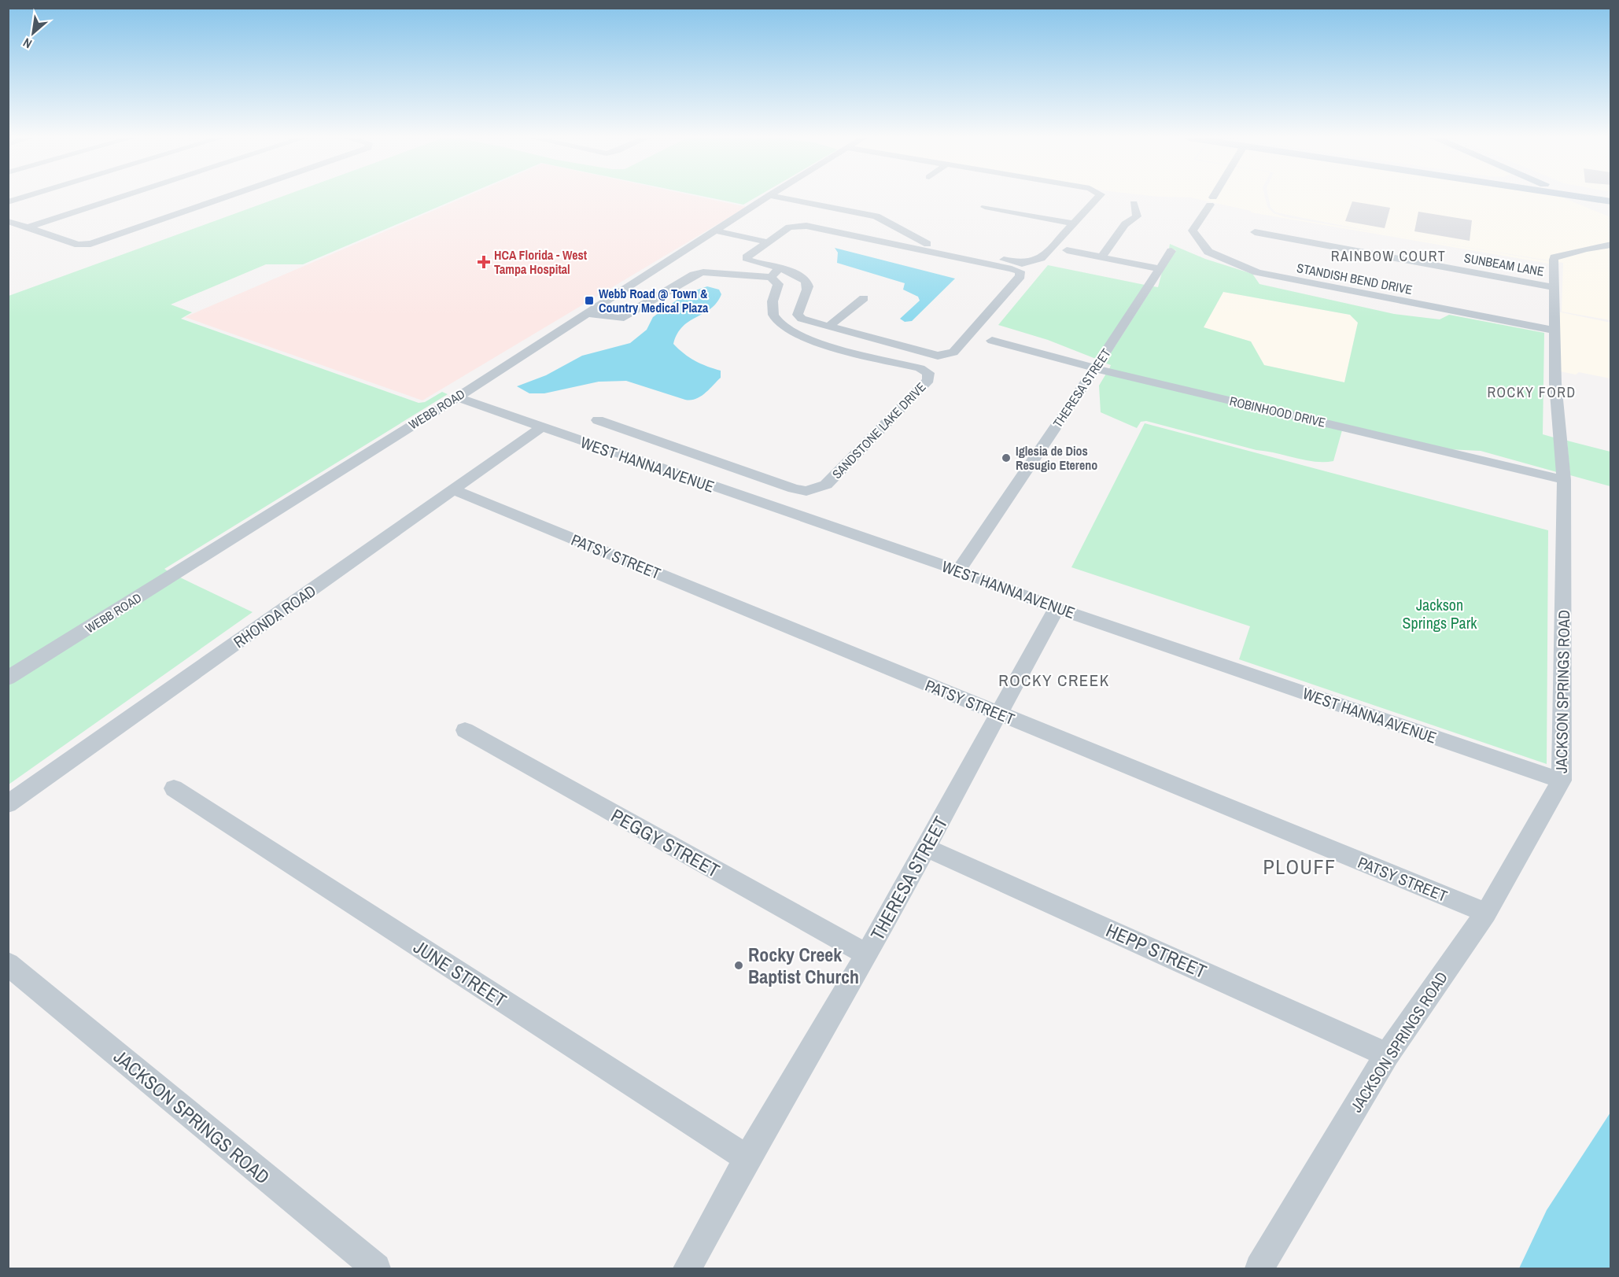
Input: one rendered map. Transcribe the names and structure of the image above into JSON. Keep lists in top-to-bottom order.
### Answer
{
  "streets": {
    "street": [
      "SUNBEAM LANE",
      "STANDISH BEND DRIVE",
      "THERESA STREET",
      "WEBB ROAD",
      "ROBINHOOD DRIVE",
      "SANDSTONE LAKE DRIVE",
      "WEST HANNA AVENUE",
      "PATSY STREET",
      "RHONDA ROAD",
      "JACKSON SPRINGS ROAD",
      "PEGGY STREET",
      "HEPP STREET",
      "JUNE STREET"
    ]
  },
  "crossings": [
    ["SUNBEAM LANE", "JACKSON SPRINGS ROAD"],
    ["STANDISH BEND DRIVE", "JACKSON SPRINGS ROAD"],
    ["THERESA STREET", "ROBINHOOD DRIVE"],
    ["THERESA STREET", "WEST HANNA AVENUE"],
    ["THERESA STREET", "PATSY STREET"],
    ["THERESA STREET", "PEGGY STREET"],
    ["THERESA STREET", "HEPP STREET"],
    ["THERESA STREET", "JUNE STREET"],
    ["WEBB ROAD", "WEST HANNA AVENUE"],
    ["ROBINHOOD DRIVE", "JACKSON SPRINGS ROAD"],
    ["WEST HANNA AVENUE", "RHONDA ROAD"],
    ["WEST HANNA AVENUE", "JACKSON SPRINGS ROAD"],
    ["PATSY STREET", "RHONDA ROAD"],
    ["PATSY STREET", "JACKSON SPRINGS ROAD"],
    ["JACKSON SPRINGS ROAD", "HEPP STREET"]
  ],
  "districts": [
    "RAINBOW COURT",
    "ROCKY FORD",
    "ROCKY CREEK",
    "PLOUFF"
  ],
  "parks": ["Jackson Springs Park"],
  "places": {
    "health": ["HCA Florida - West Tampa Hospital"],
    "transit": ["Webb Road @ Town & Country Medical Plaza"],
    "other": ["Iglesia de Dios Resugio Etereno", "Rocky Creek Baptist Church"]
  },
  "north": "bottom left"
}
